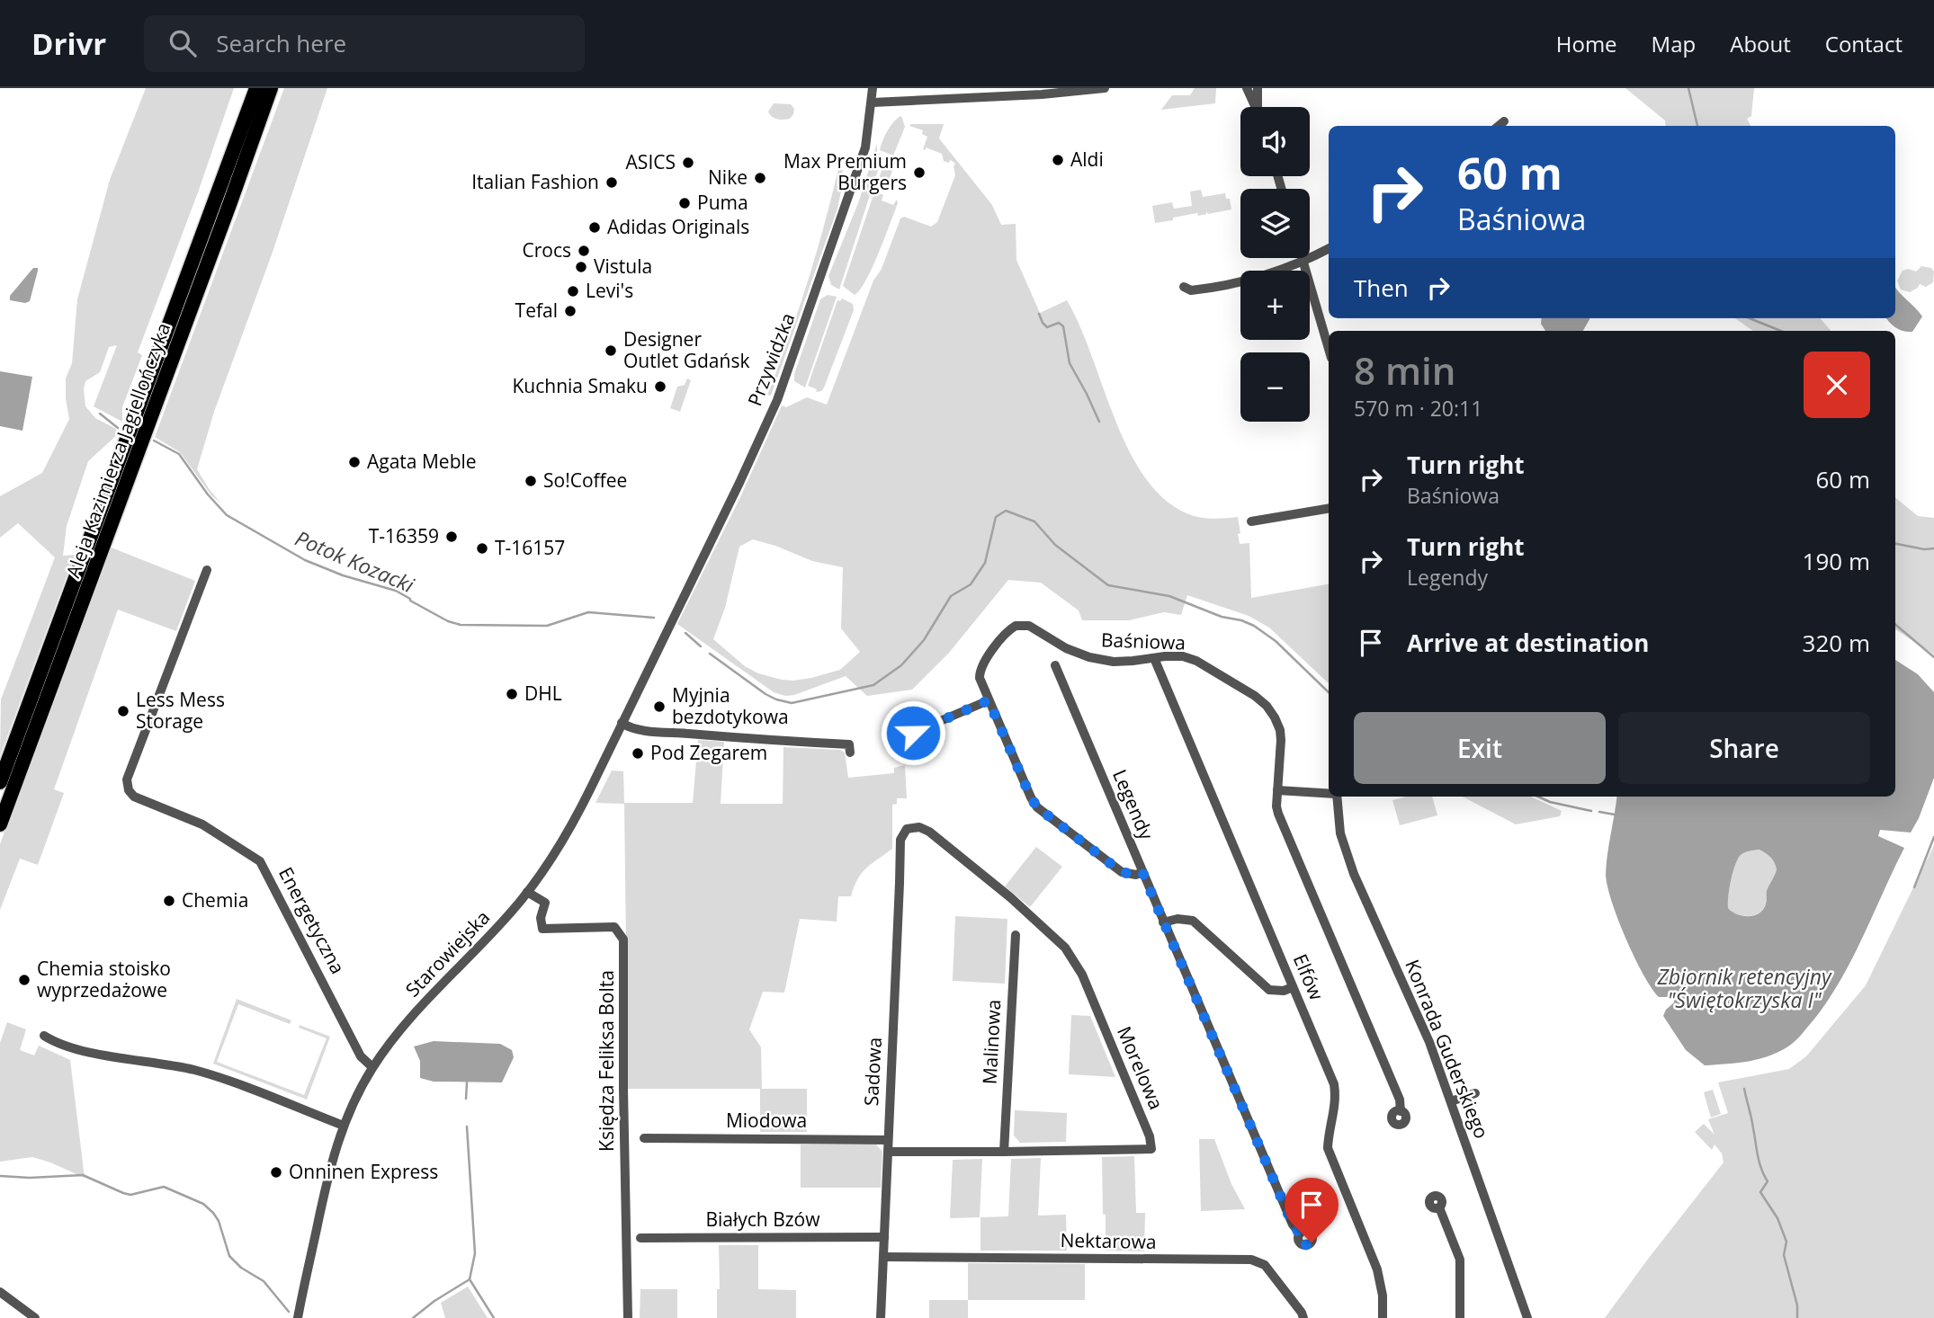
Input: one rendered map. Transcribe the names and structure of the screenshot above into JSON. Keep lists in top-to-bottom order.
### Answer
{
  "streets": {
    "highway": ["Aleja Kazimierza Jagiellończyka"],
    "street": [
      "Przywidzka",
      "Baśniowa",
      "Legendy",
      "Energetyczna",
      "Starowiejska",
      "Elfów",
      "Malinowa",
      "Konrada Guderskiego",
      "Księdza Feliksa Bolta",
      "Morelowa",
      "Sadowa",
      "Miodowa",
      "Białych Bzów",
      "Nektarowa"
    ]
  },
  "crossings": [
    ["Przywidzka", "Starowiejska"],
    ["Baśniowa", "Legendy"],
    ["Baśniowa", "Elfów"],
    ["Energetyczna", "Starowiejska"],
    ["Starowiejska", "Księdza Feliksa Bolta"],
    ["Malinowa", "Morelowa"],
    ["Morelowa", "Sadowa"],
    ["Sadowa", "Miodowa"],
    ["Sadowa", "Białych Bzów"],
    ["Sadowa", "Nektarowa"]
  ],
  "water": ["Potok Kozacki", "Zbiornik retencyjny \"Świętokrzyska I\""],
  "places": [
    "Aldi",
    "ASICS",
    "Max Premium Burgers",
    "Nike",
    "Italian Fashion",
    "Puma",
    "Adidas Originals",
    "Crocs",
    "Vistula",
    "Levi's",
    "Tefal",
    "Designer Outlet Gdańsk",
    "Kuchnia Smaku",
    "Agata Meble",
    "So!Coffee",
    "T-16359",
    "T-16157",
    "DHL",
    "Myjnia bezdotykowa",
    "Less Mess Storage",
    "Pod Zegarem",
    "Chemia",
    "Chemia stoisko wyprzedażowe",
    "Onninen Express"
  ],
  "page": {
    "header": "Drivr",
    "search": "Search here",
    "nav": [
      "Home",
      "Map",
      "About",
      "Contact"
    ],
    "map_buttons": ["+", "−"],
    "turn": ["60 m", "Baśniowa"],
    "then": "Then",
    "heading": ["8 min", "570 m · 20:11"],
    "list": [
      {
        "name": "Turn right",
        "note": "Baśniowa",
        "value": "60 m"
      },
      {
        "name": "Turn right",
        "note": "Legendy",
        "value": "190 m"
      },
      {
        "name": "Arrive at destination",
        "value": "320 m"
      }
    ],
    "buttons": ["Exit", "Share"]
  }
}
